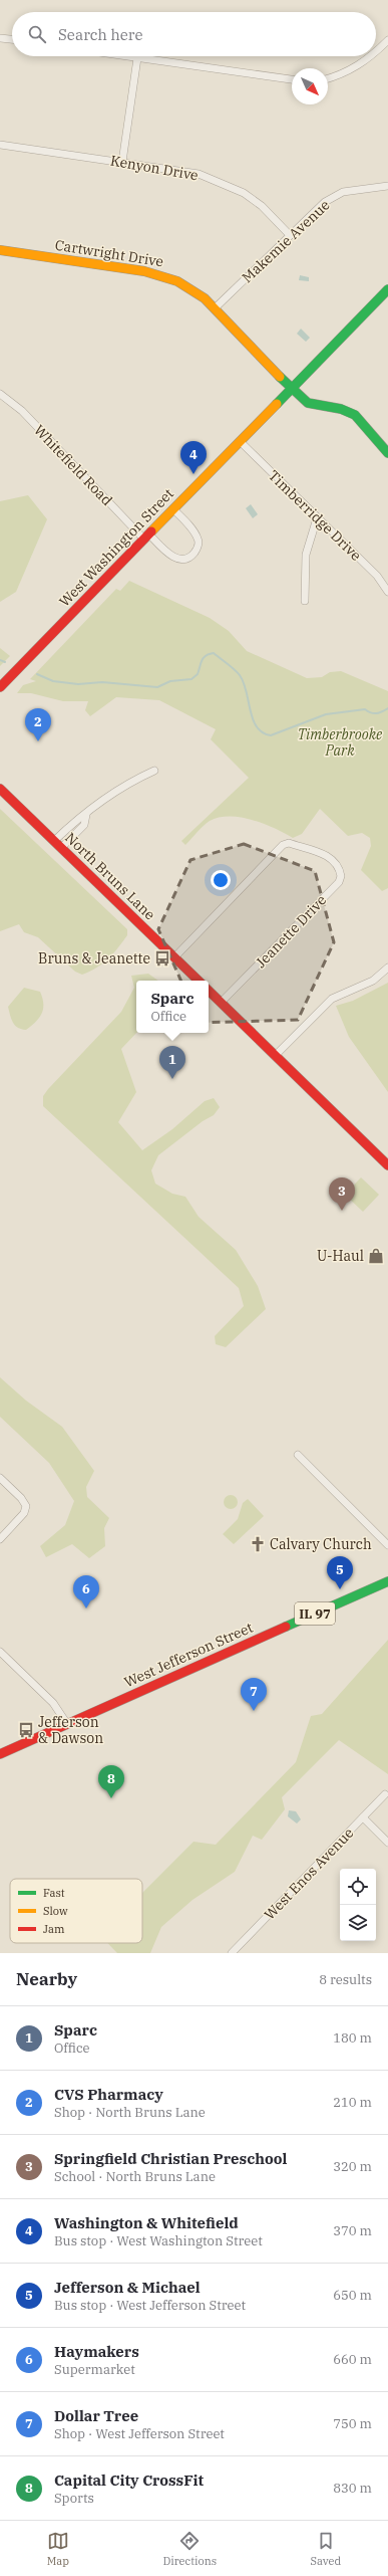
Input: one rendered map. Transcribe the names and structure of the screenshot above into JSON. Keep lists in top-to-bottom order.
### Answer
{
  "streets": {
    "street": [
      "Kenyon Drive",
      "Makemie Avenue",
      "Cartwright Drive",
      "Whitefield Road",
      "Timberridge Drive",
      "West Washington Street",
      "North Bruns Lane",
      "Jeanette Drive",
      "IL 97",
      "West Jefferson Street",
      "West Enos Avenue"
    ]
  },
  "crossings": [
    ["Kenyon Drive", "Makemie Avenue"],
    ["Makemie Avenue", "Cartwright Drive"],
    ["Cartwright Drive", "West Washington Street"],
    ["Whitefield Road", "West Washington Street"],
    ["Timberridge Drive", "West Washington Street"],
    ["North Bruns Lane", "Jeanette Drive"]
  ],
  "parks": ["Timberbrooke Park"],
  "places": {
    "bus stop": ["Bruns & Jeanette", "Jefferson & Dawson"],
    "shop": ["U-Haul"],
    "church": ["Calvary Church"]
  },
  "legend": ["Fast", "Slow", "Jam"],
  "north": "bottom right",
  "page": {
    "search": "Search here",
    "pins": [
      "4",
      "2",
      "1",
      "3",
      "5",
      "6",
      "7",
      "8"
    ],
    "popup": ["Sparc", "Office"],
    "heading": ["Nearby", "8 results"],
    "list": [
      {
        "mark": "1",
        "name": "Sparc",
        "note": "Office",
        "value": "180 m"
      },
      {
        "mark": "2",
        "name": "CVS Pharmacy",
        "note": "Shop · North Bruns Lane",
        "value": "210 m"
      },
      {
        "mark": "3",
        "name": "Springfield Christian Preschool",
        "note": "School · North Bruns Lane",
        "value": "320 m"
      },
      {
        "mark": "4",
        "name": "Washington & Whitefield",
        "note": "Bus stop · West Washington Street",
        "value": "370 m"
      },
      {
        "mark": "5",
        "name": "Jefferson & Michael",
        "note": "Bus stop · West Jefferson Street",
        "value": "650 m"
      },
      {
        "mark": "6",
        "name": "Haymakers",
        "note": "Supermarket",
        "value": "660 m"
      },
      {
        "mark": "7",
        "name": "Dollar Tree",
        "note": "Shop · West Jefferson Street",
        "value": "750 m"
      },
      {
        "mark": "8",
        "name": "Capital City CrossFit",
        "note": "Sports",
        "value": "830 m"
      }
    ],
    "nav": ["Map", "Directions", "Saved"]
  }
}
